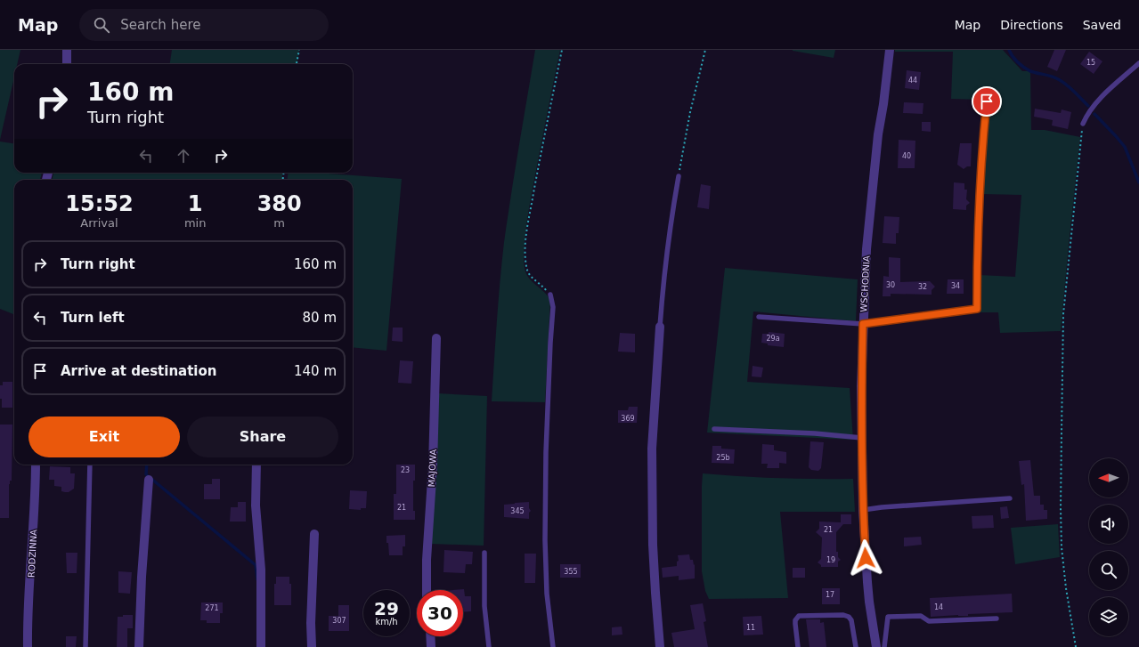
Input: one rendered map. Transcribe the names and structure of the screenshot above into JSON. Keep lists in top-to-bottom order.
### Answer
{
  "streets": {
    "street": ["WSCHODNIA", "MAJOWA", "RODZINNA"]
  },
  "house_numbers": [
    "15",
    "44",
    "40",
    "30",
    "34",
    "32",
    "29a",
    "369",
    "25b",
    "23",
    "21",
    "345",
    "21",
    "19",
    "355",
    "17",
    "14",
    "271",
    "307",
    "11"
  ],
  "north": "left",
  "page": {
    "header": "Map",
    "search": "Search here",
    "nav": ["Map", "Directions", "Saved"],
    "turn": ["160 m", "Turn right"],
    "eta": [
      "15:52",
      "Arrival",
      "1",
      "min",
      "380",
      "m"
    ],
    "list": [
      {
        "name": "Turn right",
        "value": "160 m"
      },
      {
        "name": "Turn left",
        "value": "80 m"
      },
      {
        "name": "Arrive at destination",
        "value": "140 m"
      }
    ],
    "buttons": ["Exit", "Share"],
    "speed": "29 km/h",
    "limit": "30"
  }
}
